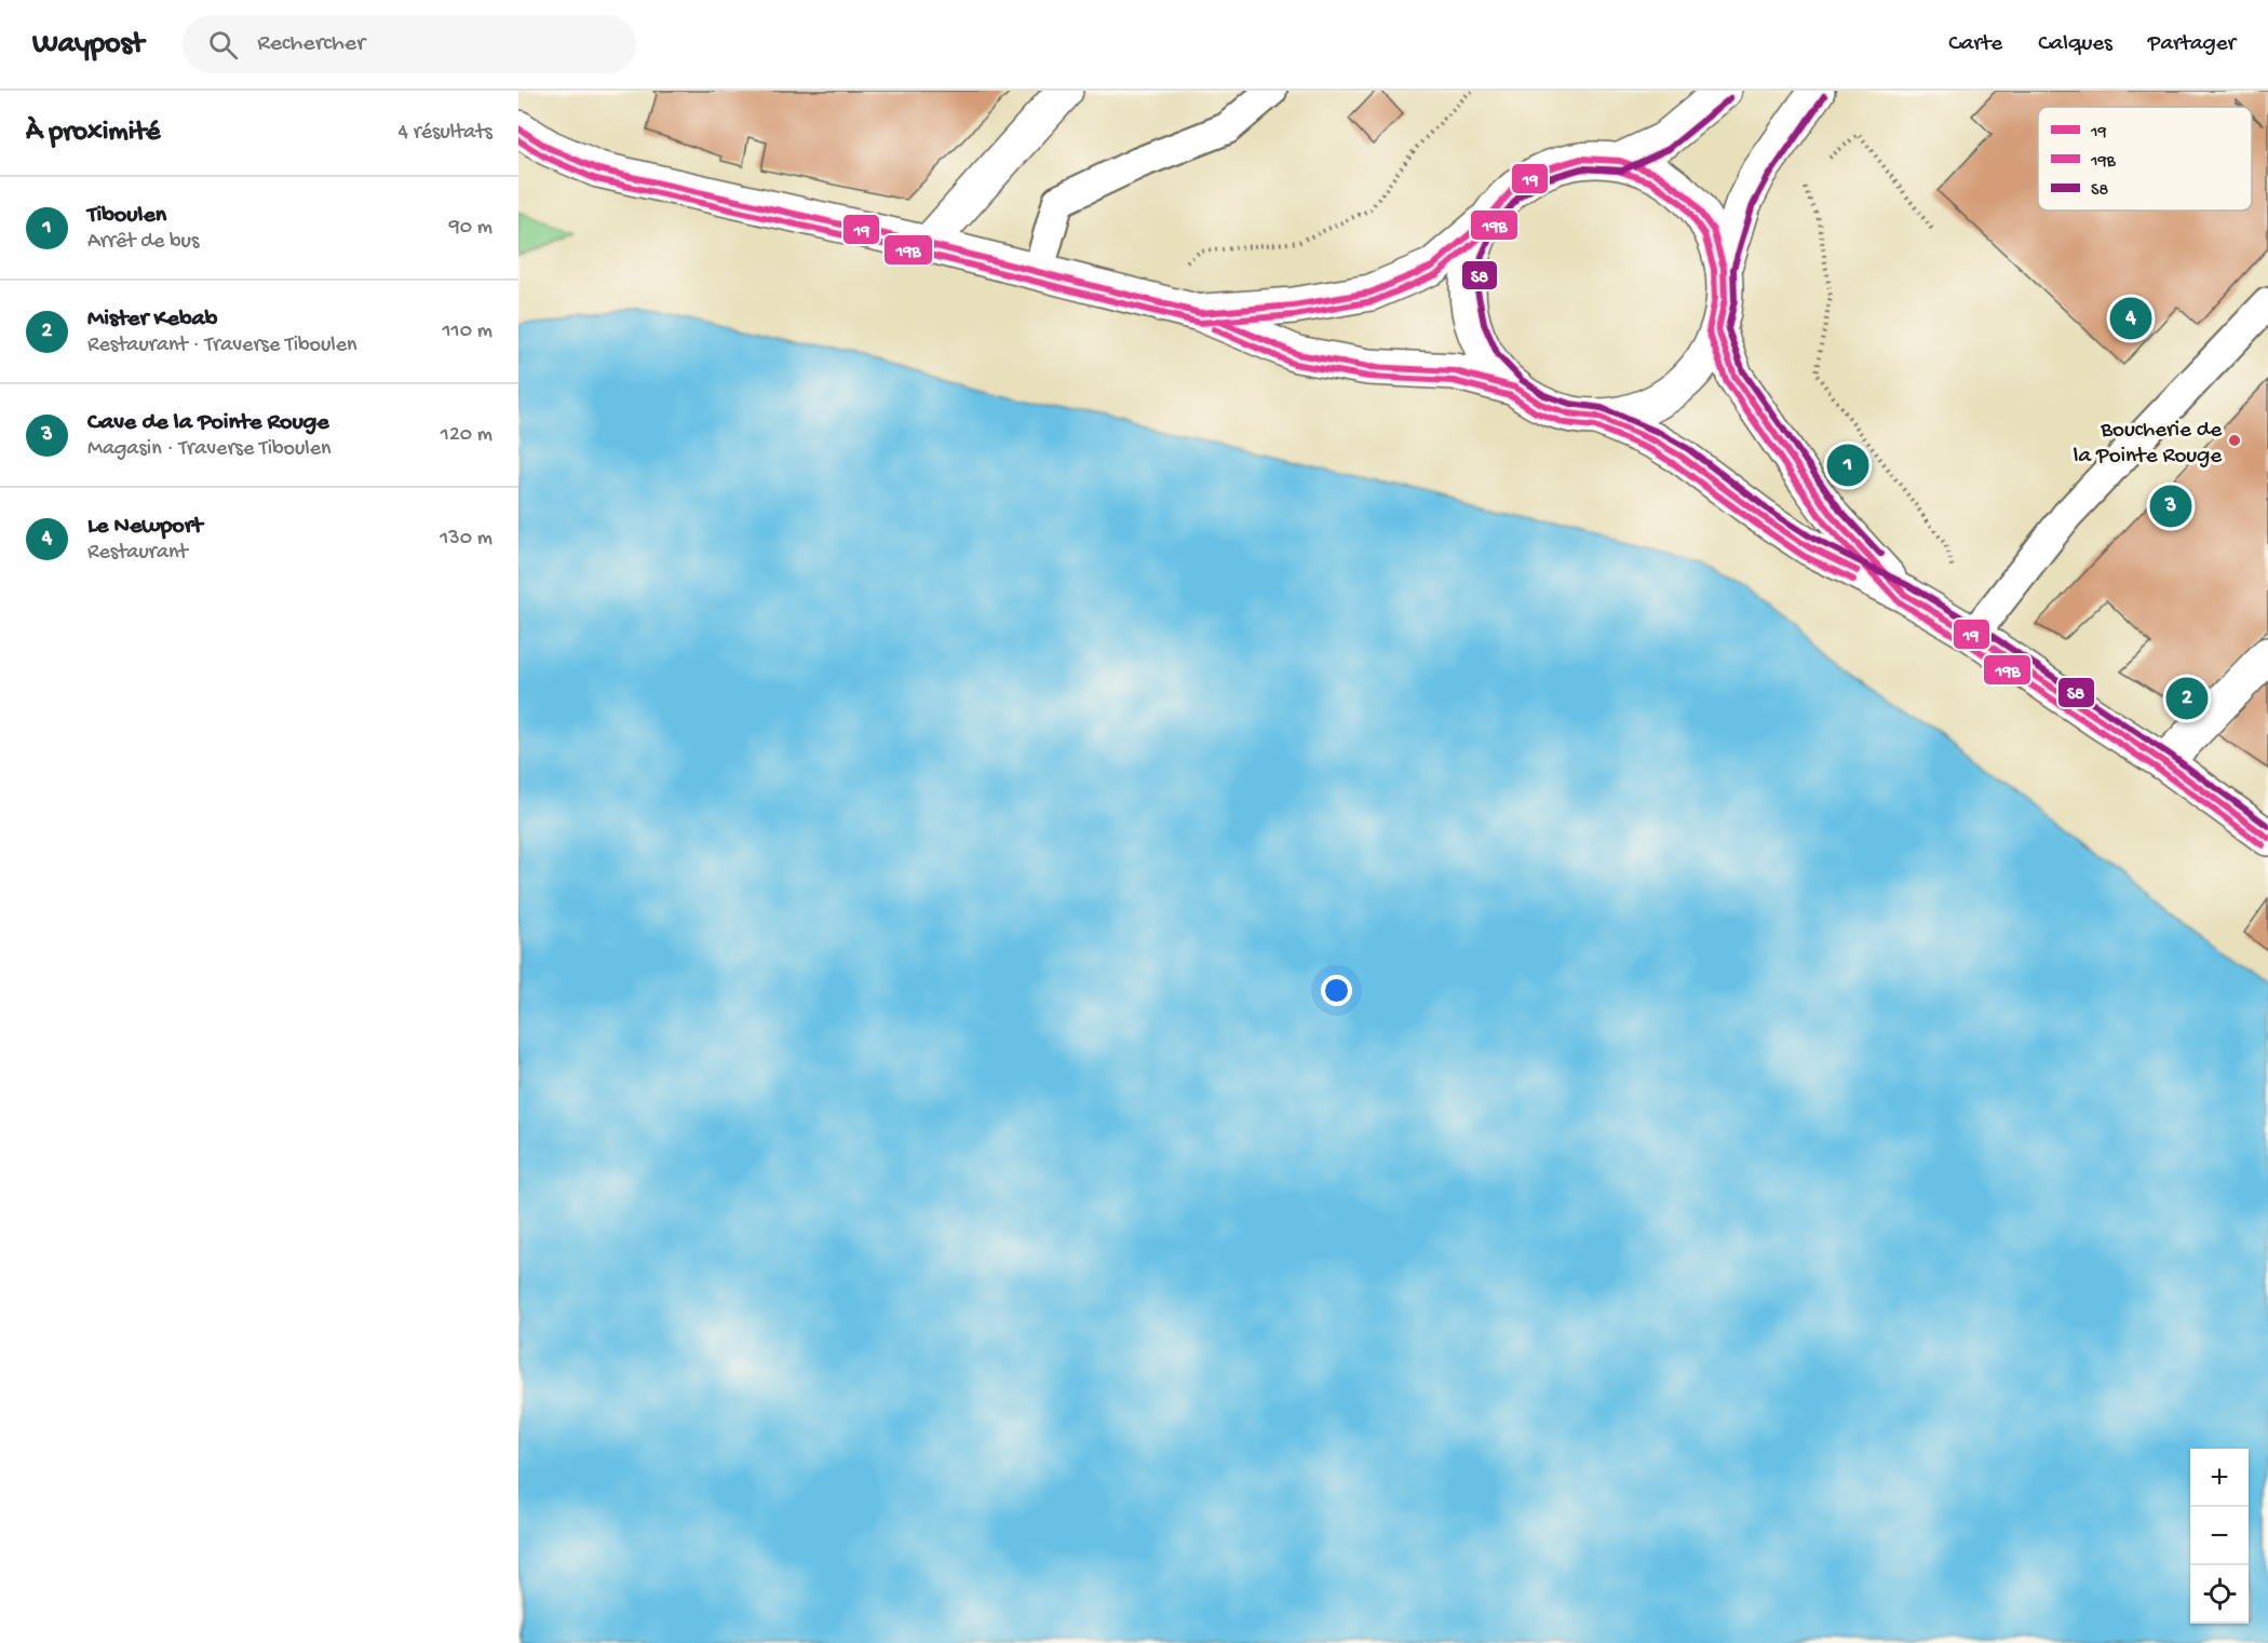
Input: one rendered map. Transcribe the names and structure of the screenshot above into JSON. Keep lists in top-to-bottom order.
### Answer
{
  "places": ["Boucherie de la Pointe Rouge"],
  "lines": ["transit line S8", "transit line 19", "transit line 19B"],
  "legend": ["19", "19B", "S8"],
  "page": {
    "header": "Waypost",
    "search": "Rechercher",
    "nav": ["Carte", "Calques", "Partager"],
    "heading": ["À proximité", "4 résultats"],
    "list": [
      {
        "mark": "1",
        "name": "Tiboulen",
        "note": "Arrêt de bus",
        "value": "90 m"
      },
      {
        "mark": "2",
        "name": "Mister Kebab",
        "note": "Restaurant · Traverse Tiboulen",
        "value": "110 m"
      },
      {
        "mark": "3",
        "name": "Cave de la Pointe Rouge",
        "note": "Magasin · Traverse Tiboulen",
        "value": "120 m"
      },
      {
        "mark": "4",
        "name": "Le Newport",
        "note": "Restaurant",
        "value": "130 m"
      }
    ],
    "pins": [
      "4",
      "1",
      "3",
      "2"
    ],
    "map_buttons": ["+", "−"]
  }
}
